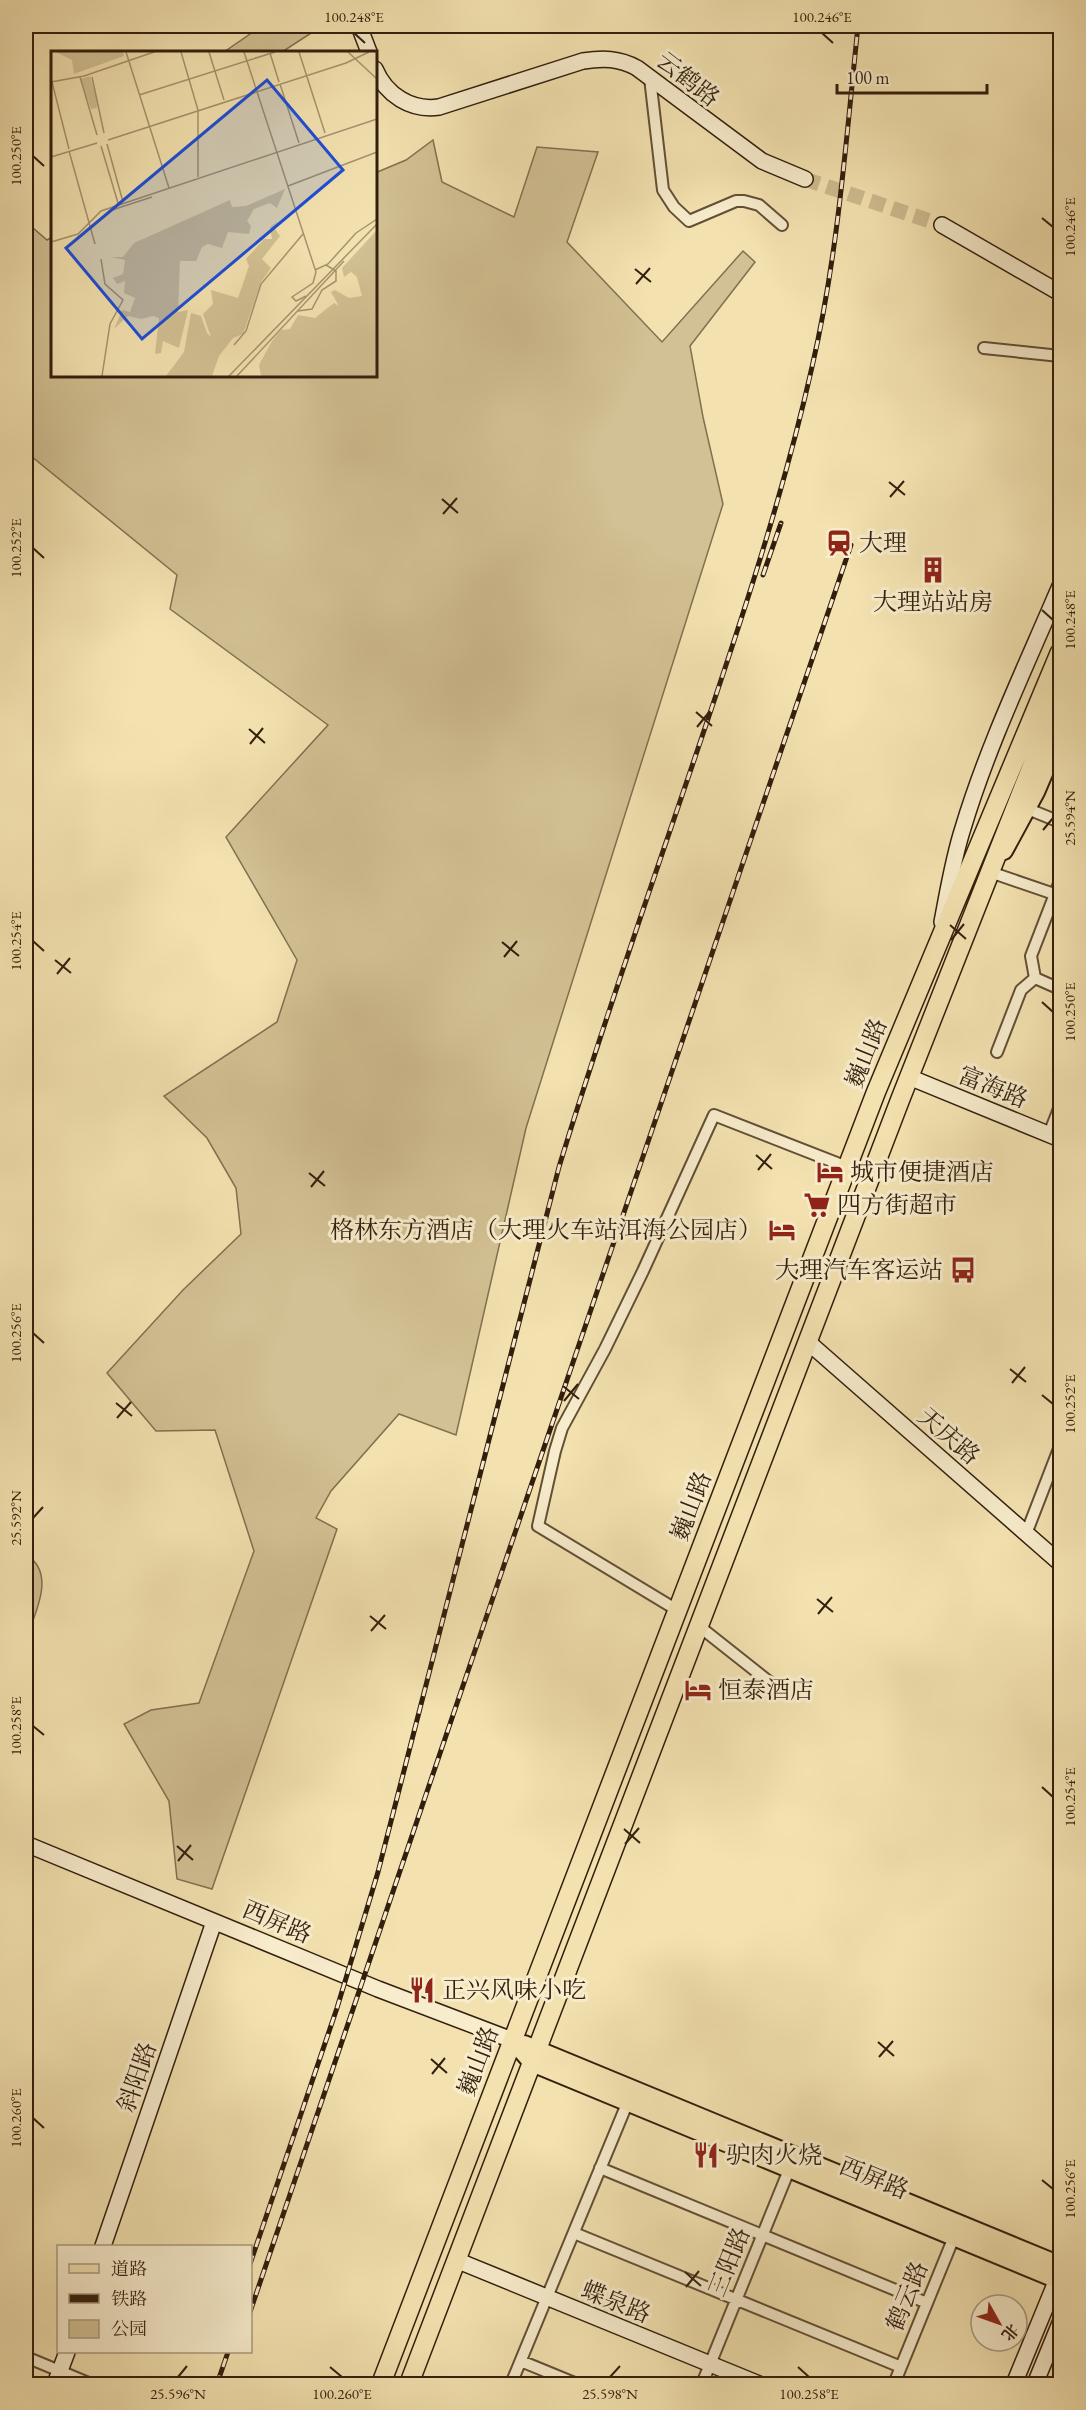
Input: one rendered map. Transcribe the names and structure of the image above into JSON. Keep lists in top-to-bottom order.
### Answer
{
  "streets": {
    "highway": ["巍山路"],
    "main road": ["西屏路"],
    "street": [
      "云鹤路",
      "富海路",
      "天庆路",
      "斜阳路",
      "三阳路",
      "鹤云路",
      "蝶泉路"
    ]
  },
  "crossings": [
    ["巍山路", "富海路"],
    ["巍山路", "天庆路"],
    ["巍山路", "西屏路"],
    ["巍山路", "蝶泉路"],
    ["西屏路", "斜阳路"],
    ["西屏路", "三阳路"],
    ["西屏路", "鹤云路"],
    ["三阳路", "蝶泉路"]
  ],
  "places": {
    "station": ["大理"],
    "building": ["大理站站房"],
    "hotel": ["城市便捷酒店", "格林东方酒店（大理火车站洱海公园店）", "恒泰酒店"],
    "supermarket": ["四方街超市"],
    "bus stop": ["大理汽车客运站"],
    "restaurant": ["正兴风味小吃", "驴肉火烧"]
  },
  "legend": ["道路", "铁路", "公园"],
  "scale_bar": "100 m",
  "north": "bottom right",
  "coordinates": [
    "100.248°E",
    "100.246°E",
    "100.250°E",
    "100.252°E",
    "25.594°N",
    "100.254°E",
    "100.256°E",
    "25.592°N",
    "100.258°E",
    "100.260°E",
    "25.596°N",
    "25.598°N"
  ]
}
